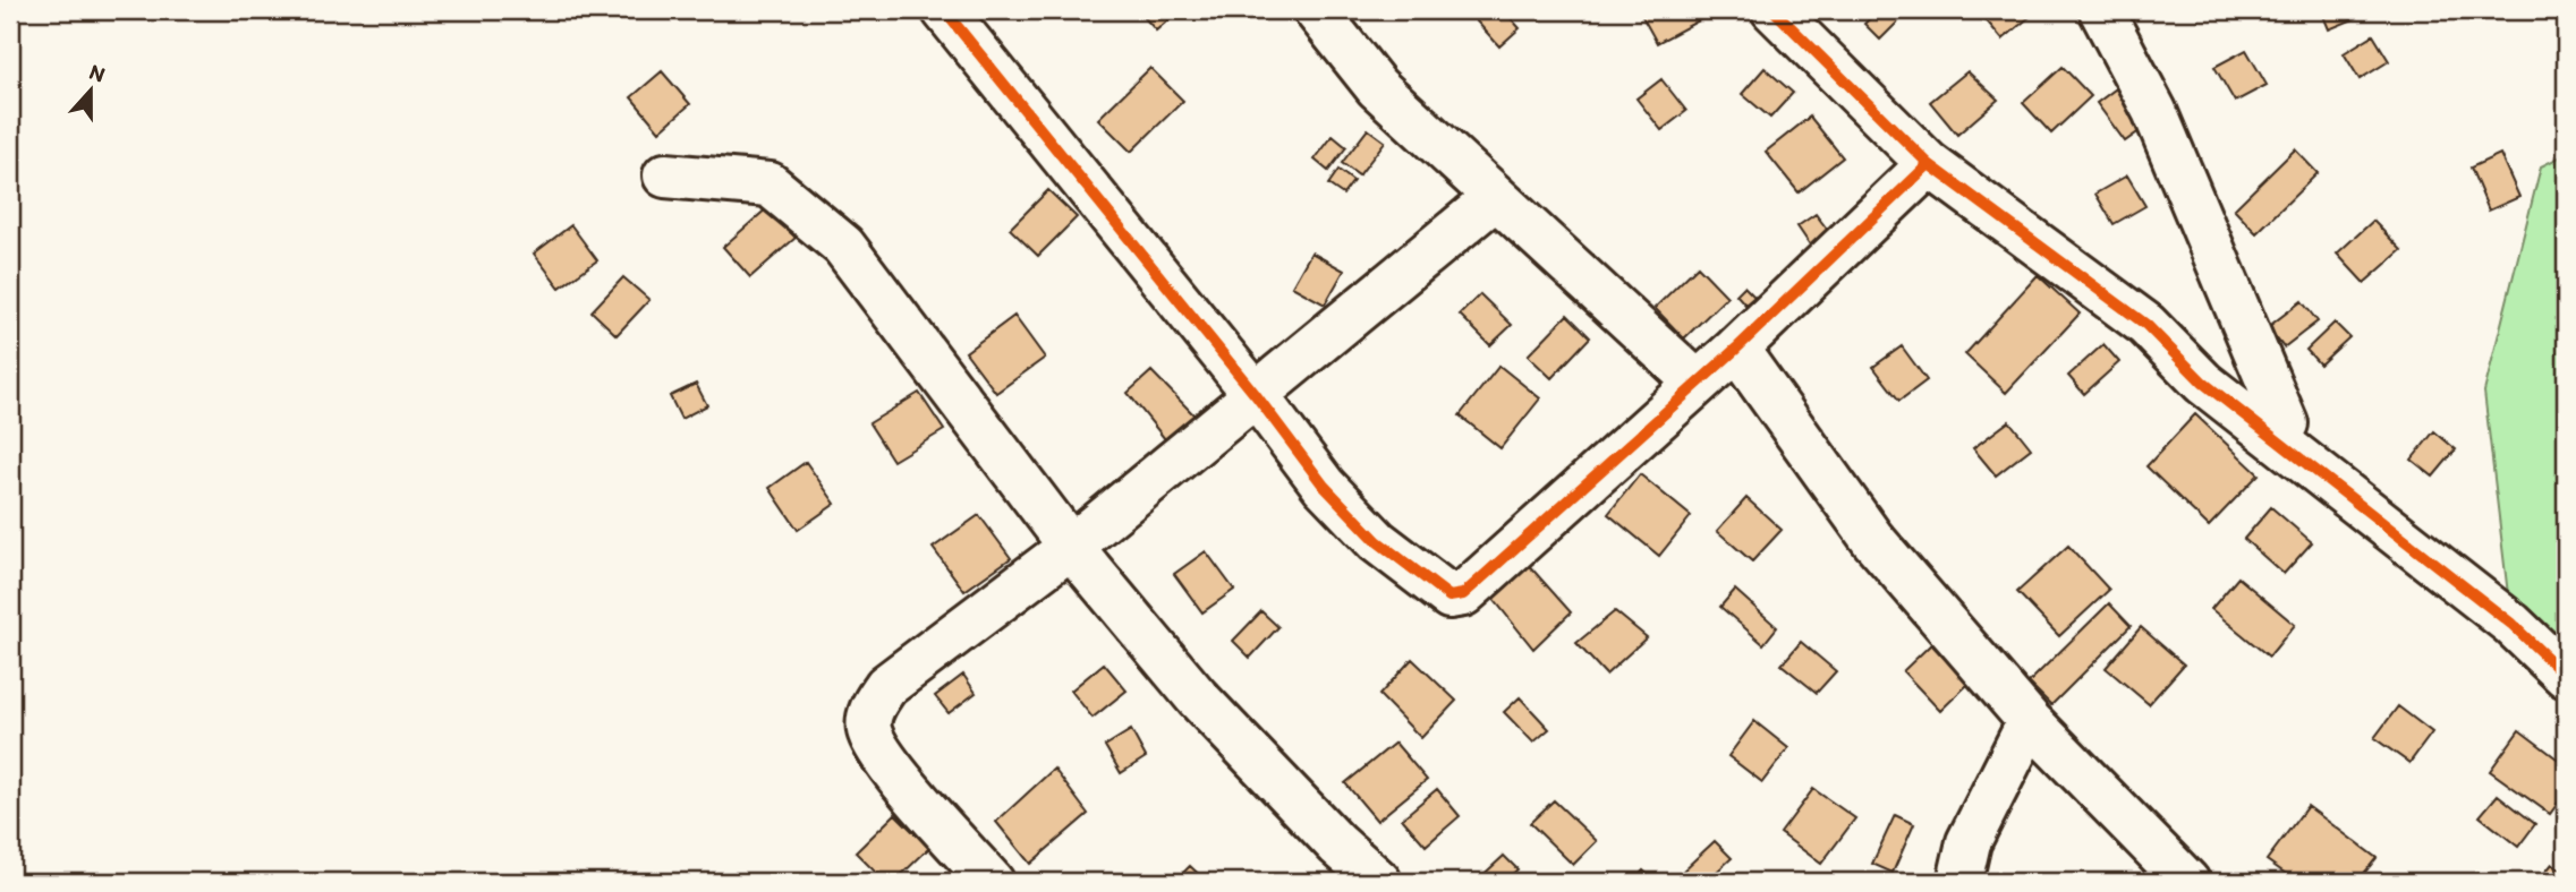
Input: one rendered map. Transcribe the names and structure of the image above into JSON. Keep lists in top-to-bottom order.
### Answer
{
  "north": "top"
}
